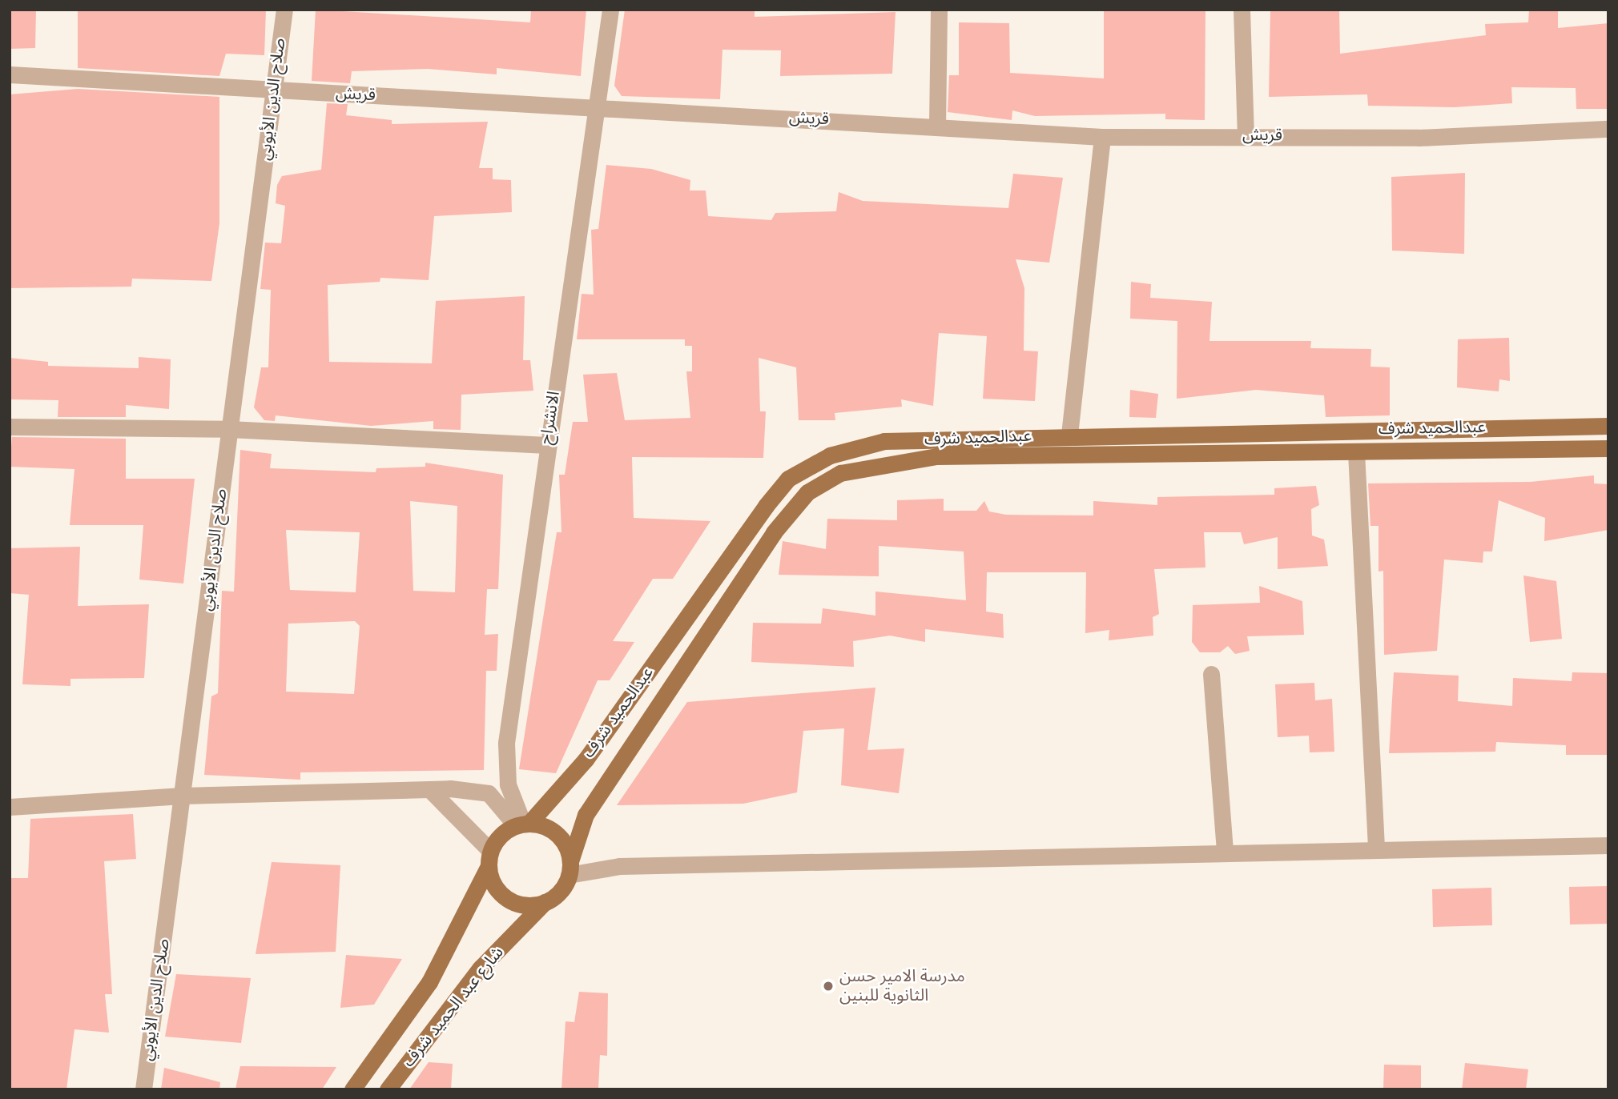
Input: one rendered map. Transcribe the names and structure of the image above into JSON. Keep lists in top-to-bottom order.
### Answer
{
  "streets": {
    "main road": ["عبدالحميد شرف", "شارع عبد الحميد شرف"],
    "street": ["قريش", "صلاح الدين الأيوبي", "الانشراح"]
  },
  "crossings": [
    ["قريش", "صلاح الدين الأيوبي"],
    ["قريش", "الانشراح"],
    ["الانشراح", "عبدالحميد شرف"],
    ["الانشراح", "شارع عبد الحميد شرف"],
    ["عبدالحميد شرف", "شارع عبد الحميد شرف"]
  ],
  "places": ["مدرسة الامير حسن الثانوية للبنين"]
}
